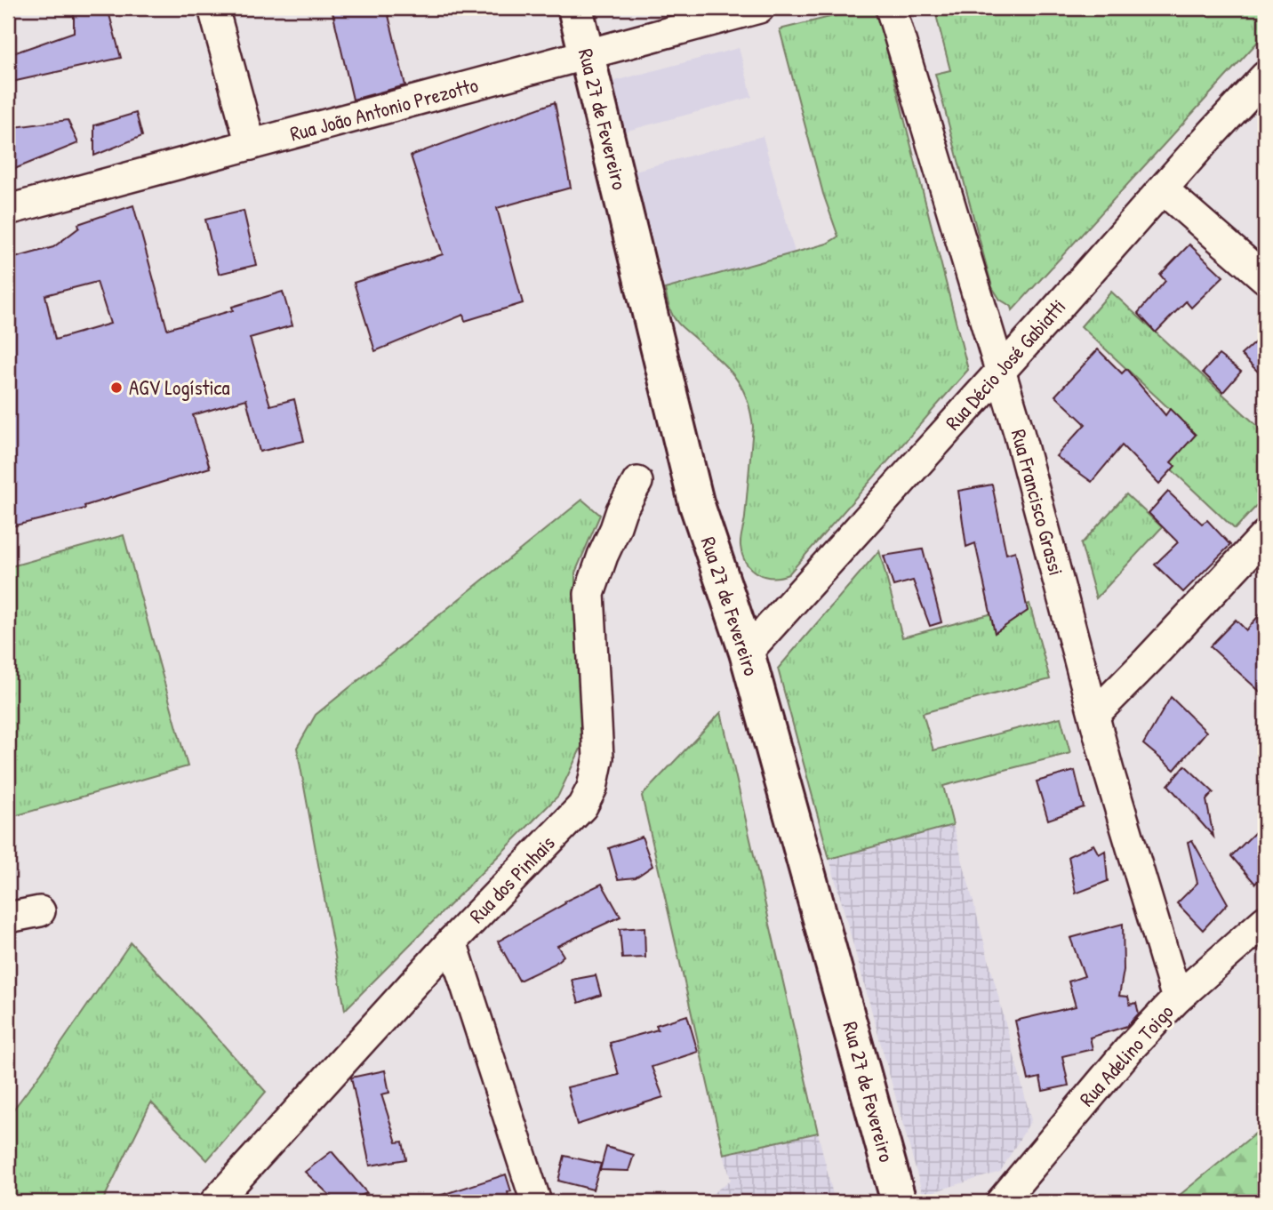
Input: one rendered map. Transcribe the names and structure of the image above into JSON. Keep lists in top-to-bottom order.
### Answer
{
  "streets": {
    "main road": ["Rua 27 de Fevereiro"],
    "street": [
      "Rua João Antonio Prezotto",
      "Rua Décio José Gabiatti",
      "Rua Francisco Grassi",
      "Rua dos Pinhais",
      "Rua Adelino Toigo"
    ]
  },
  "crossings": [
    ["Rua João Antonio Prezotto", "Rua 27 de Fevereiro"],
    ["Rua 27 de Fevereiro", "Rua Décio José Gabiatti"],
    ["Rua Décio José Gabiatti", "Rua Francisco Grassi"],
    ["Rua Francisco Grassi", "Rua Adelino Toigo"]
  ],
  "places": ["AGV Logística"]
}
